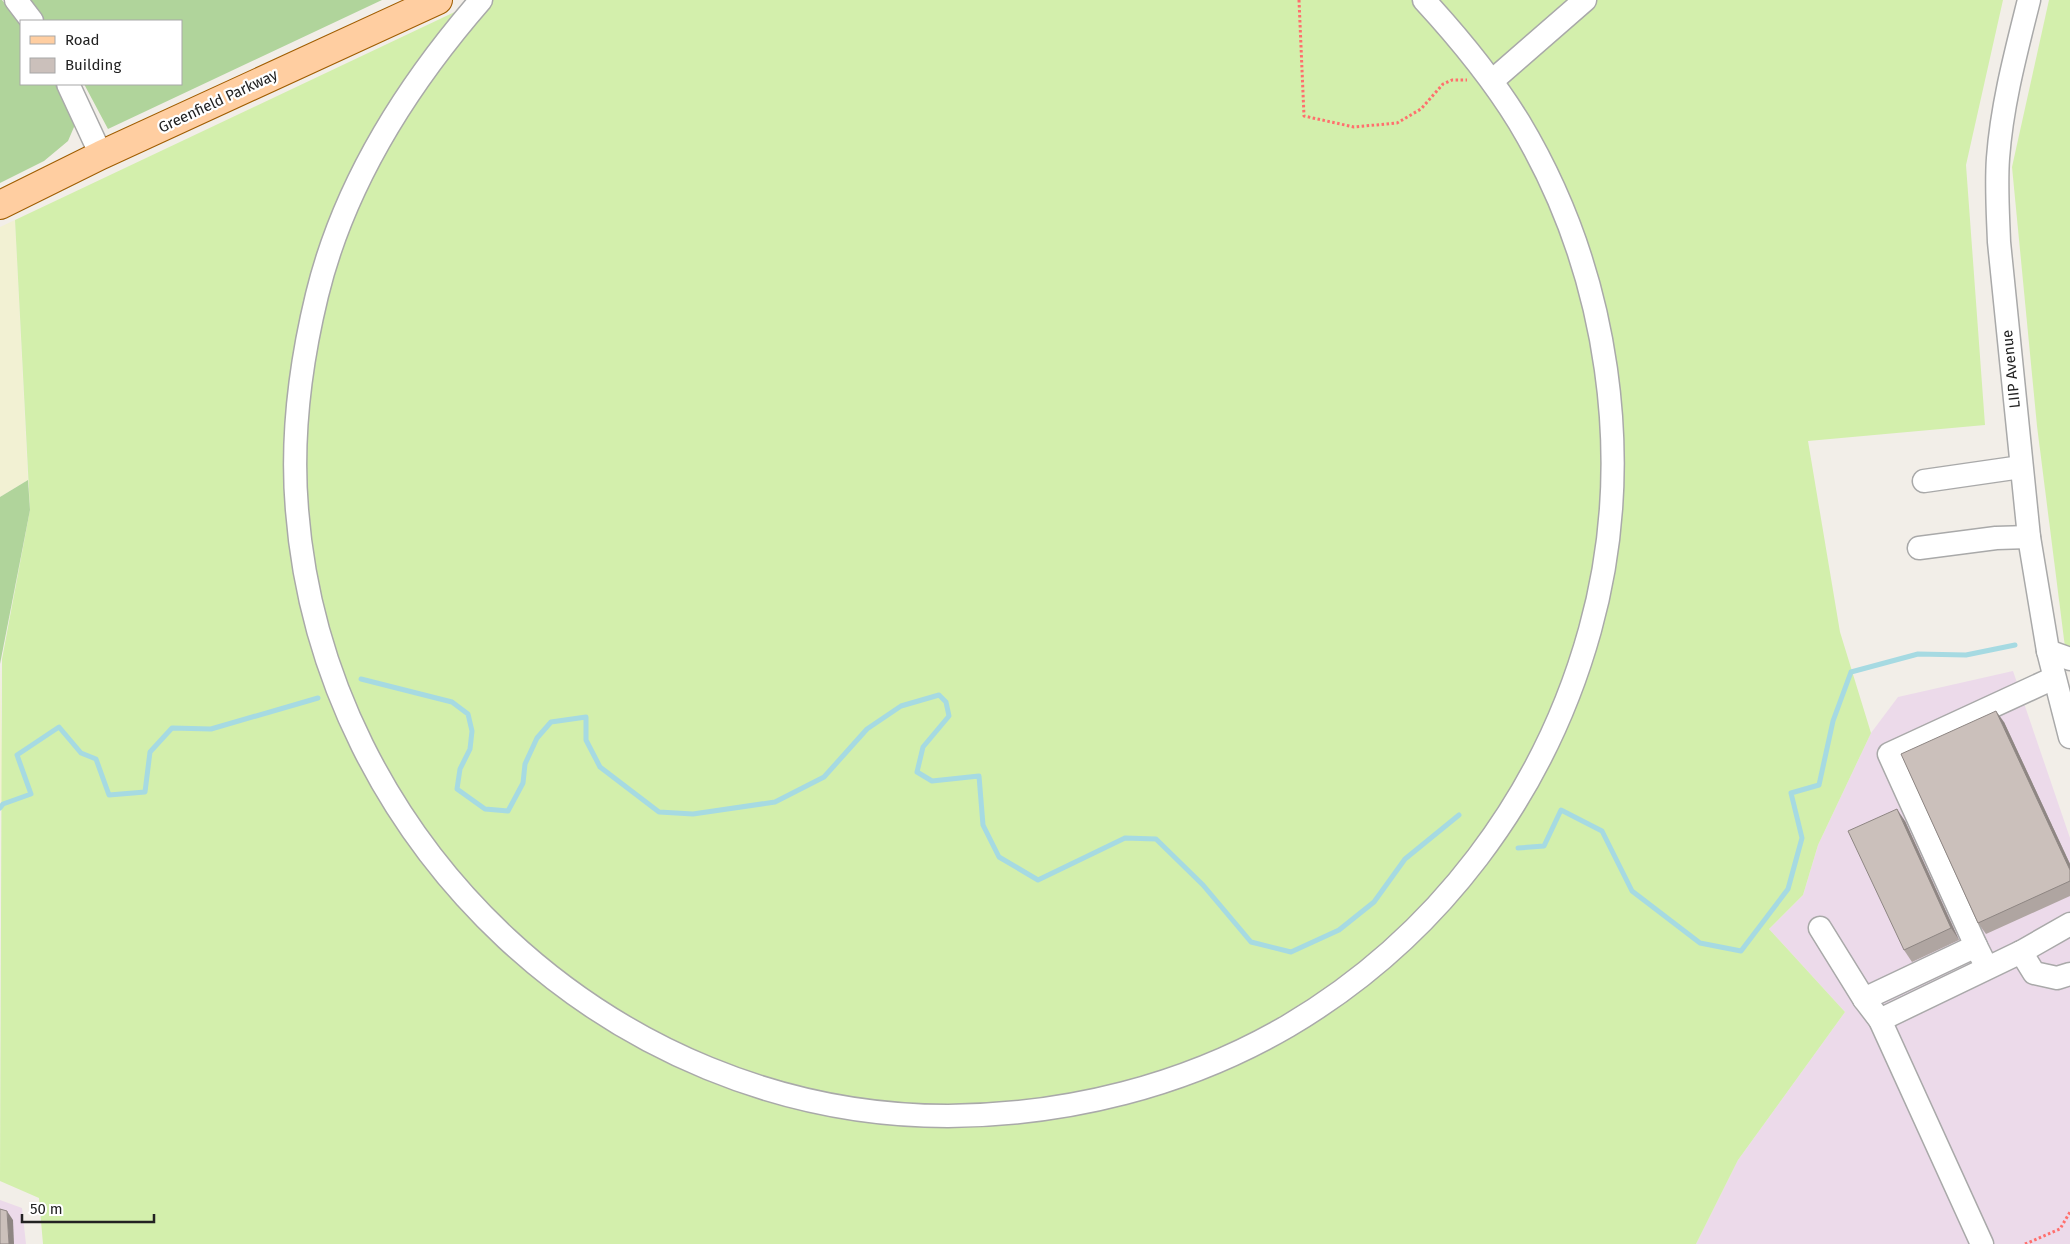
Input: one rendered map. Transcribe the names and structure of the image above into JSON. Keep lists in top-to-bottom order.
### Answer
{
  "streets": {
    "main road": ["Greenfield Parkway"],
    "street": ["LIIP Avenue"]
  },
  "legend": ["Road", "Building"],
  "scale_bar": "50 m"
}
